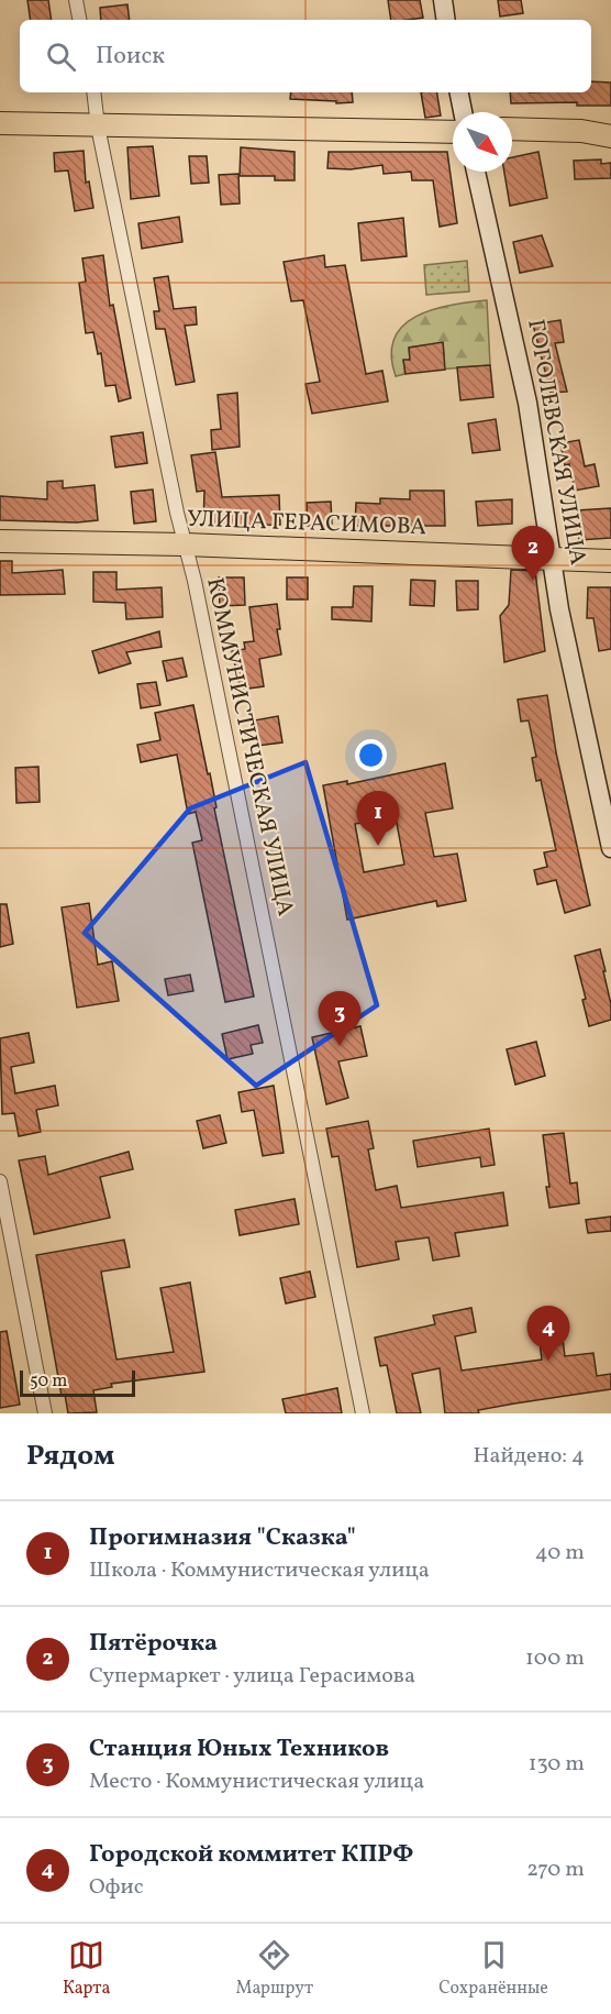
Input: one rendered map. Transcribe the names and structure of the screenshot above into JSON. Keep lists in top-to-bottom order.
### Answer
{
  "streets": {
    "main road": ["УЛИЦА ГЕРАСИМОВА"],
    "street": ["ГОГОЛЕВСКАЯ УЛИЦА", "КОММУНИСТИЧЕСКАЯ УЛИЦА"]
  },
  "crossings": [
    ["ГОГОЛЕВСКАЯ УЛИЦА", "УЛИЦА ГЕРАСИМОВА"],
    ["УЛИЦА ГЕРАСИМОВА", "КОММУНИСТИЧЕСКАЯ УЛИЦА"]
  ],
  "scale_bar": "50 m",
  "north": "bottom right",
  "page": {
    "search": "Поиск",
    "pins": [
      "2",
      "1",
      "3",
      "4"
    ],
    "scale": "50 m",
    "heading": ["Рядом", "Найдено: 4"],
    "list": [
      {
        "mark": "1",
        "name": "Прогимназия \"Сказка\"",
        "note": "Школа · Коммунистическая улица",
        "value": "40 m"
      },
      {
        "mark": "2",
        "name": "Пятёрочка",
        "note": "Супермаркет · улица Герасимова",
        "value": "100 m"
      },
      {
        "mark": "3",
        "name": "Станция Юных Техников",
        "note": "Место · Коммунистическая улица",
        "value": "130 m"
      },
      {
        "mark": "4",
        "name": "Городской коммитет КПРФ",
        "note": "Офис",
        "value": "270 m"
      }
    ],
    "nav": ["Карта", "Маршрут", "Сохранённые"]
  }
}
